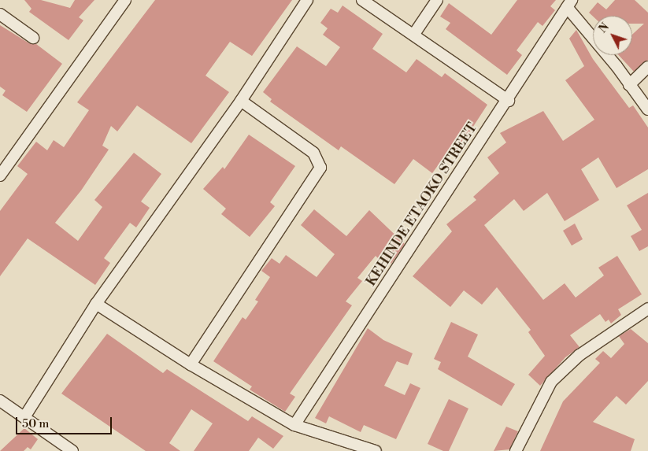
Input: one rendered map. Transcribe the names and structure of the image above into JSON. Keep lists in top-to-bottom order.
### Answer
{
  "streets": {
    "street": ["KEHINDE ETAOKO STREET"]
  },
  "scale_bar": "50 m",
  "north": "top left"
}
